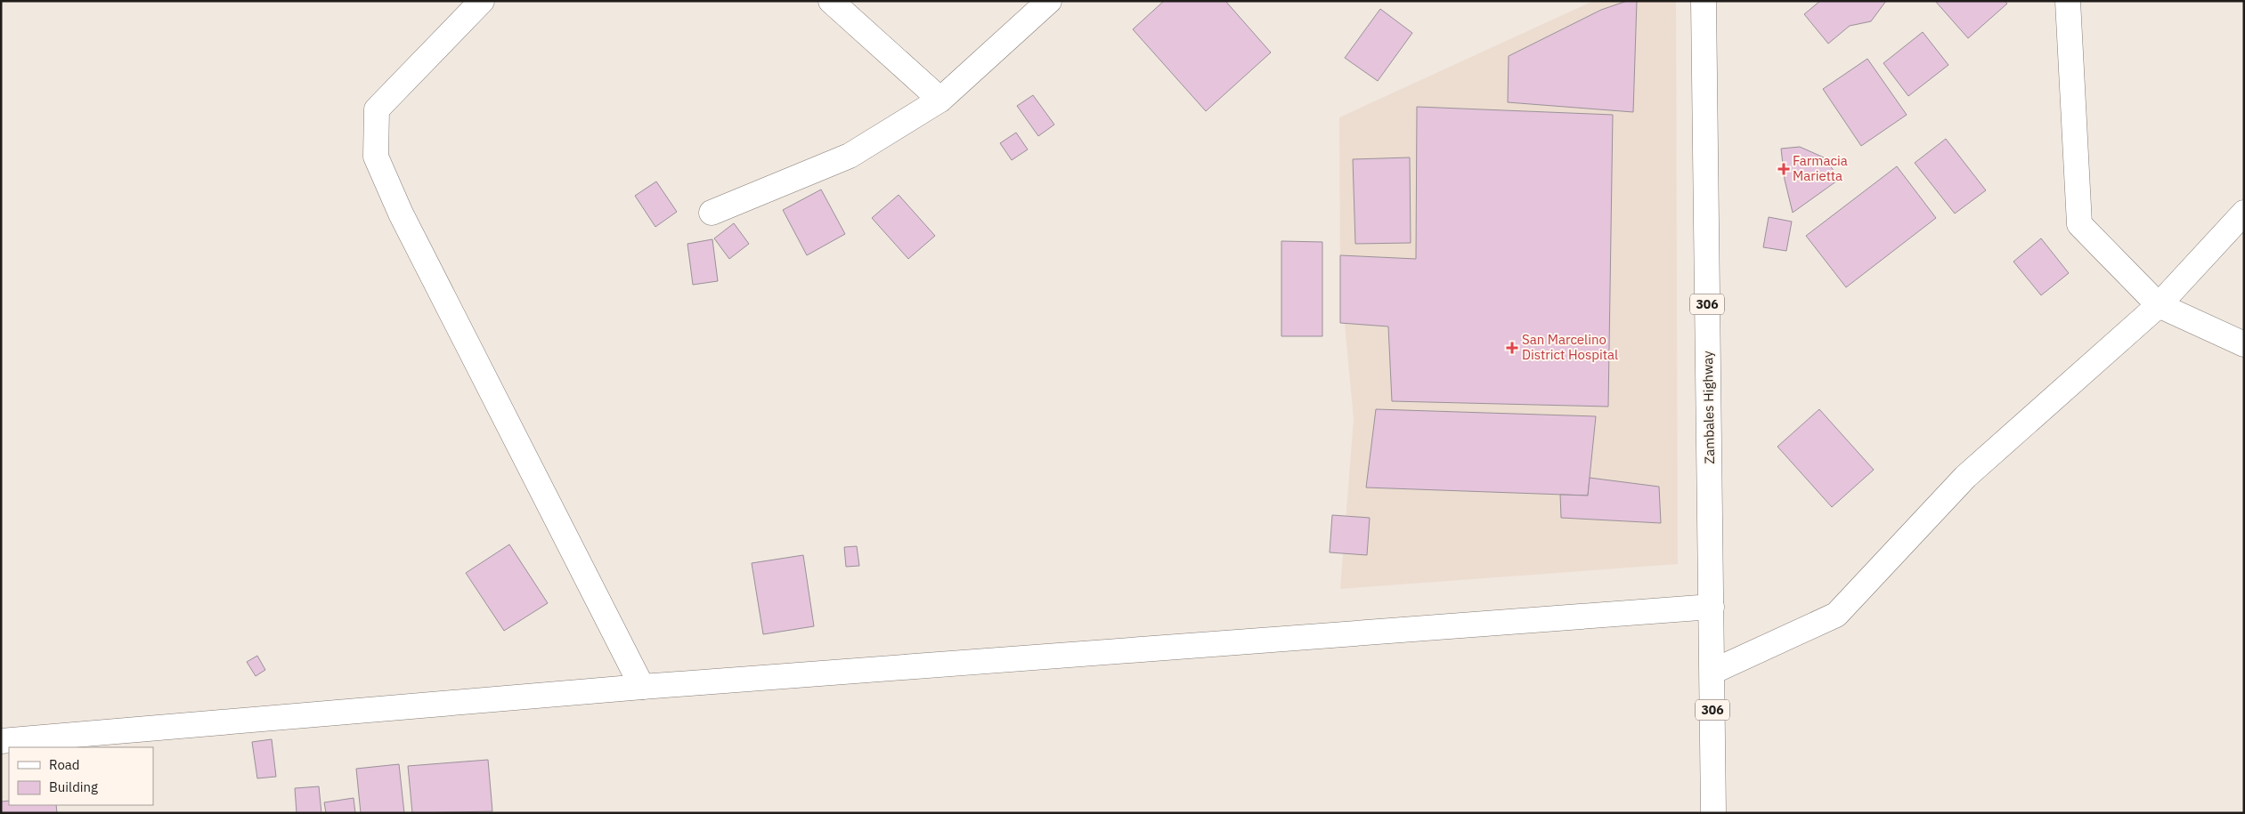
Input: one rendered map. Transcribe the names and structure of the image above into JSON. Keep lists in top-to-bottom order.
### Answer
{
  "streets": {
    "street": ["306", "Zambales Highway"]
  },
  "places": {
    "health": ["Farmacia Marietta", "San Marcelino District Hospital"]
  },
  "legend": ["Road", "Building"]
}
